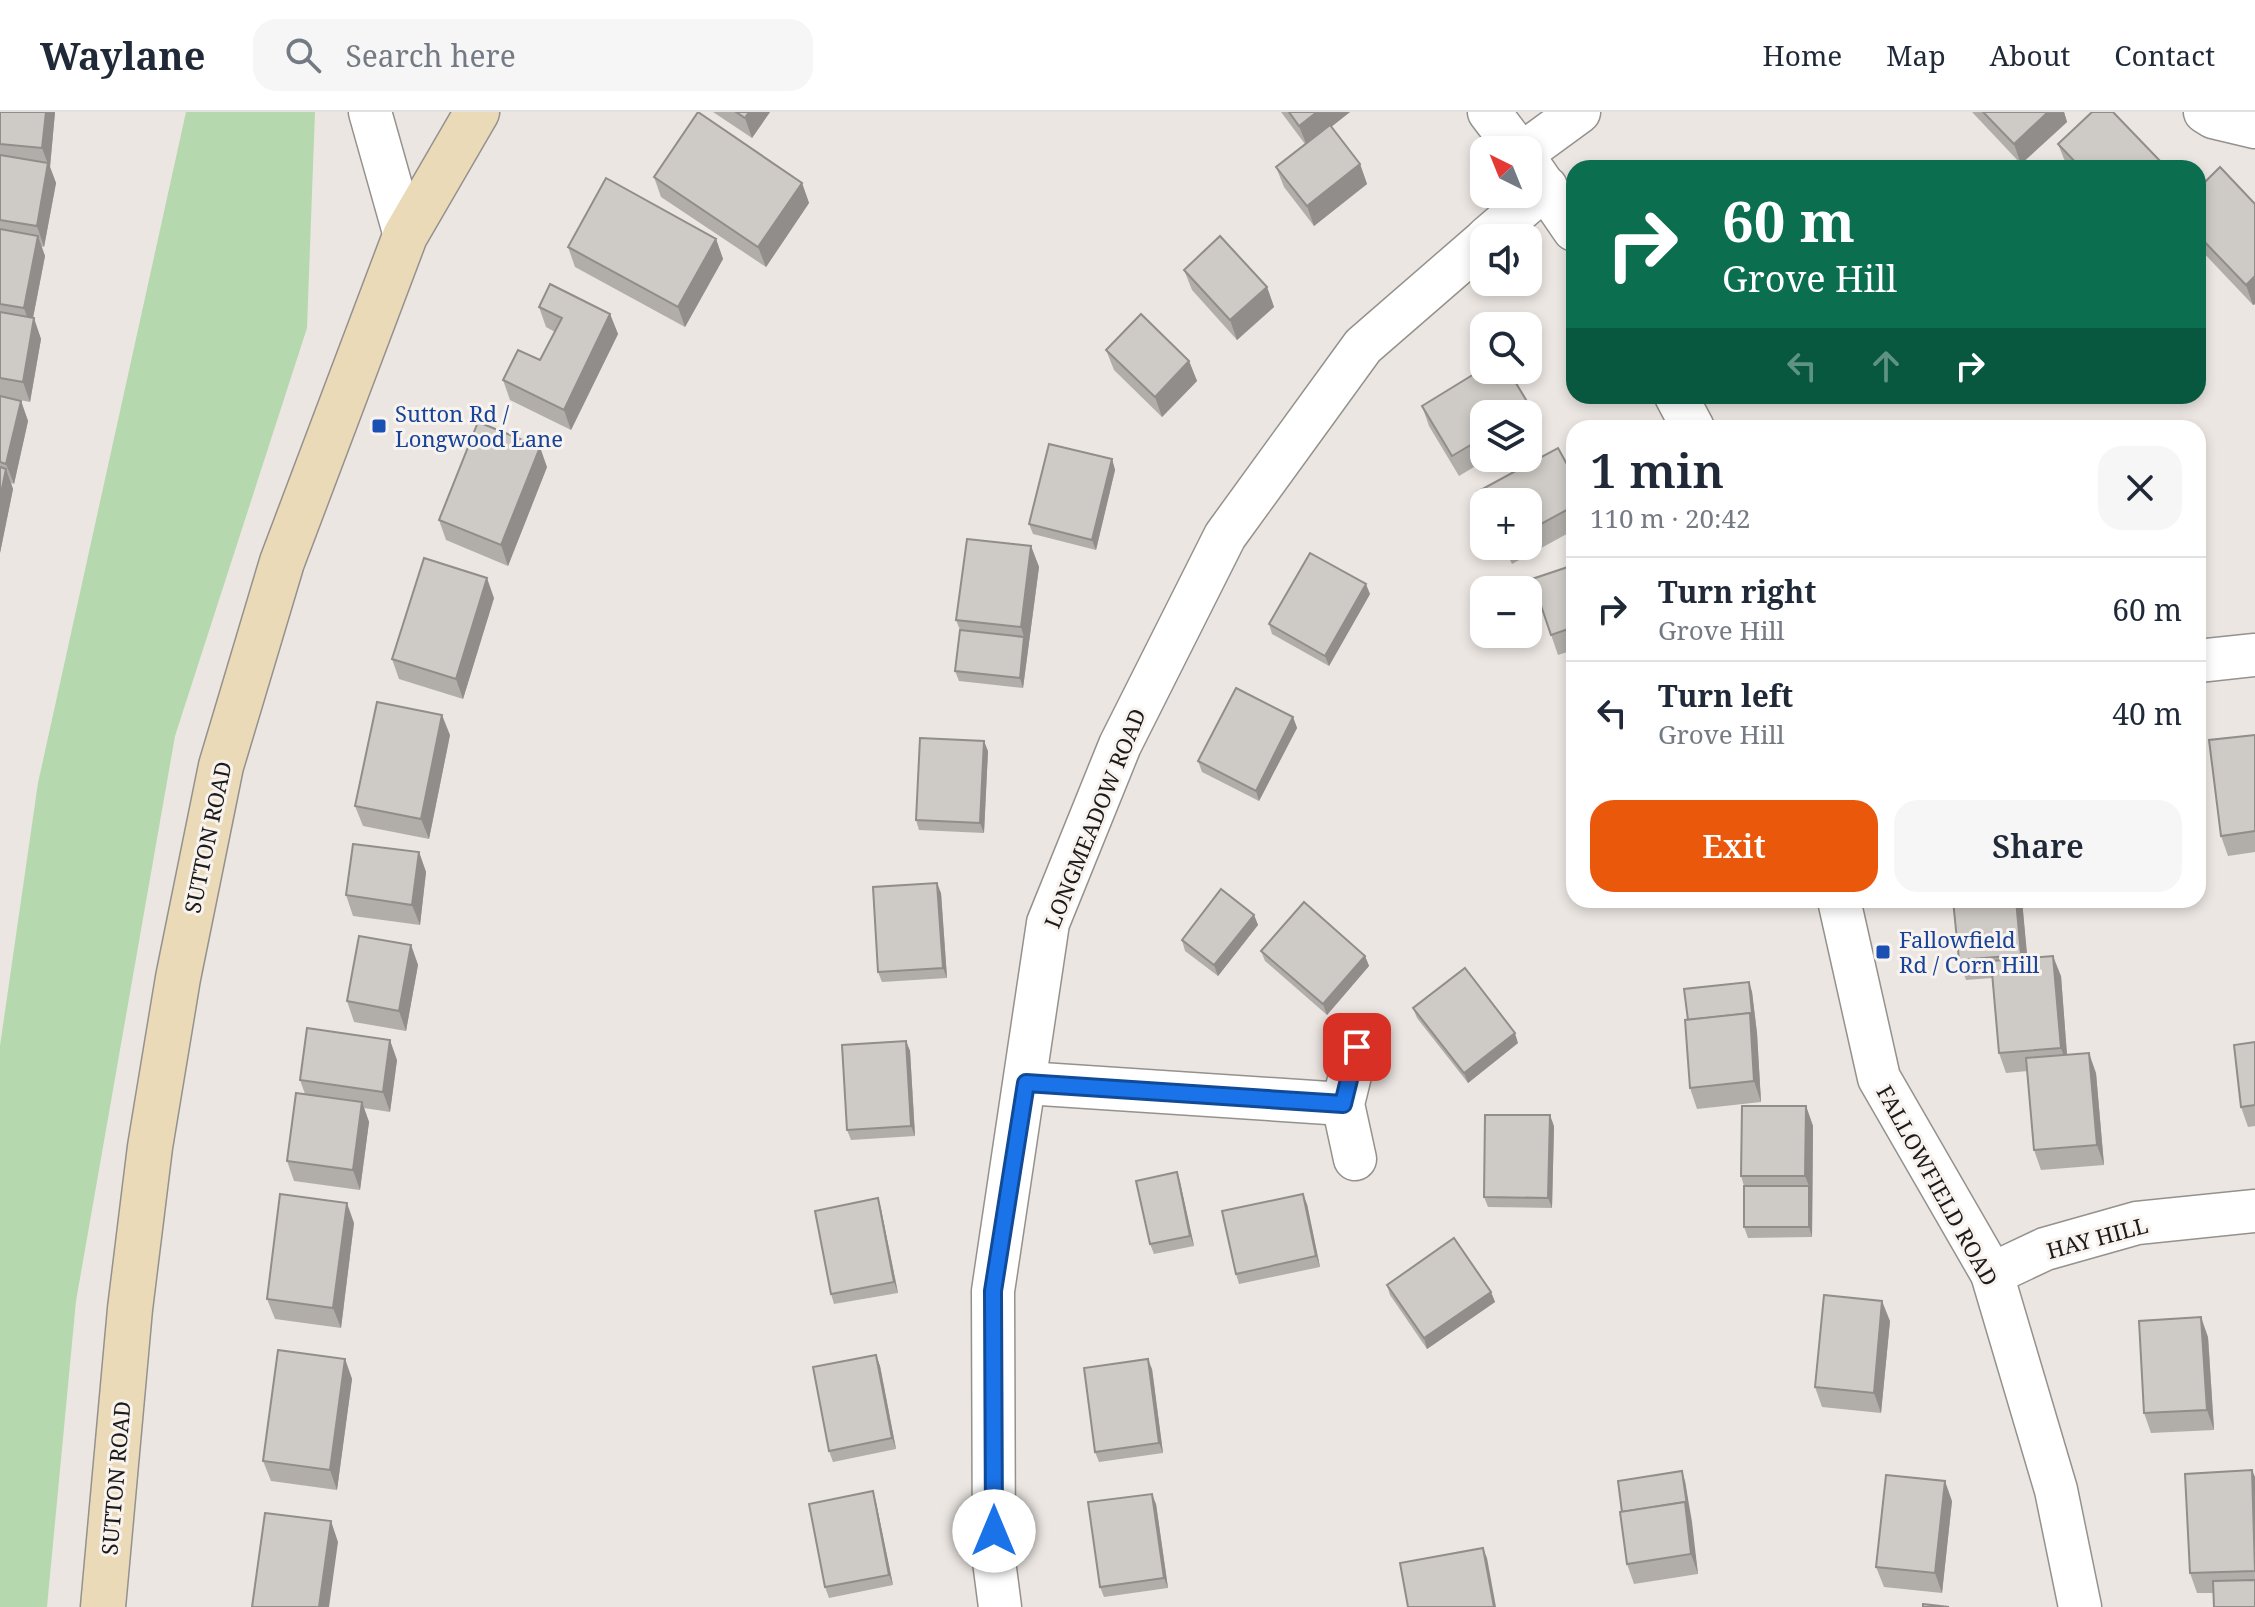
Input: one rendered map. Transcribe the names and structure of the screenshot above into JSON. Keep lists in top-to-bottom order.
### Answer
{
  "streets": {
    "main road": ["SUTTON ROAD"],
    "street": ["LONGMEADOW ROAD", "FALLOWFIELD ROAD", "HAY HILL"]
  },
  "crossings": [
    ["FALLOWFIELD ROAD", "HAY HILL"]
  ],
  "places": {
    "transit": ["Sutton Rd / Longwood Lane", "Fallowfield Rd / Corn Hill"]
  },
  "north": "top left",
  "page": {
    "header": "Waylane",
    "search": "Search here",
    "nav": [
      "Home",
      "Map",
      "About",
      "Contact"
    ],
    "map_buttons": ["+", "−"],
    "turn": ["60 m", "Grove Hill"],
    "heading": ["1 min", "110 m · 20:42"],
    "list": [
      {
        "name": "Turn right",
        "note": "Grove Hill",
        "value": "60 m"
      },
      {
        "name": "Turn left",
        "note": "Grove Hill",
        "value": "40 m"
      }
    ],
    "buttons": ["Exit", "Share"]
  }
}
